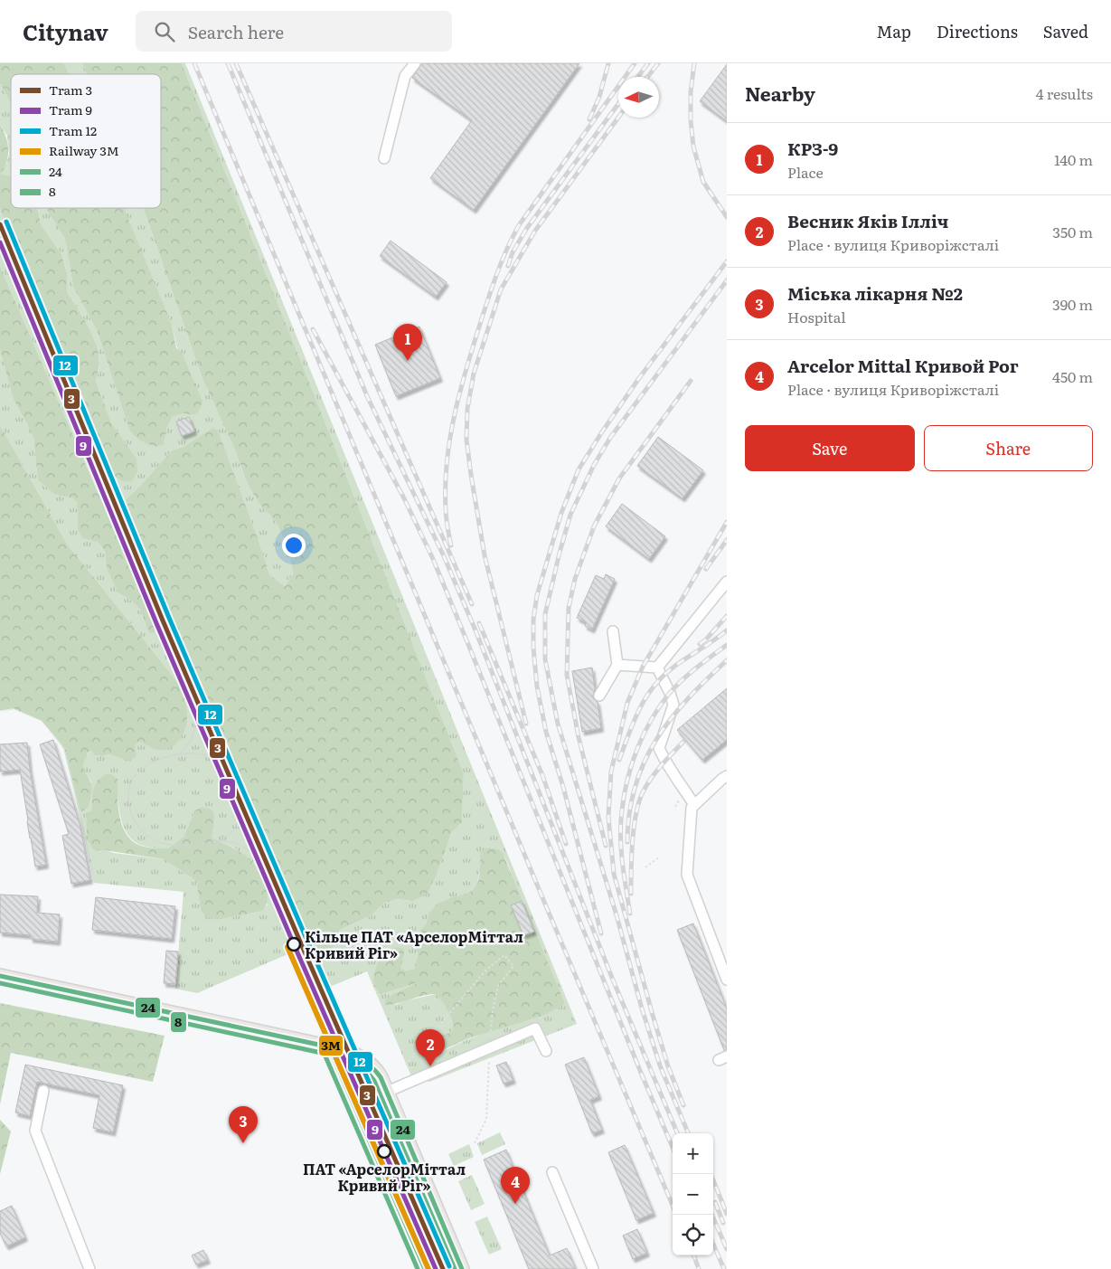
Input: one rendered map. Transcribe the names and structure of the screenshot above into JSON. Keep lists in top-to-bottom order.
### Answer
{
  "places": ["Кільце ПАТ «АрселорМіттал Кривий Ріг»", "ПАТ «АрселорМіттал Кривий Ріг»"],
  "lines": [
    "tram line 12",
    "tram line 3",
    "tram line 9",
    "rail line 3М",
    "transit line 24",
    "transit line 8"
  ],
  "legend": [
    "Tram 3",
    "Tram 9",
    "Tram 12",
    "Railway 3М",
    "24",
    "8"
  ],
  "north": "left",
  "page": {
    "header": "Citynav",
    "search": "Search here",
    "nav": ["Map", "Directions", "Saved"],
    "heading": ["Nearby", "4 results"],
    "list": [
      {
        "mark": "1",
        "name": "КРЗ-9",
        "note": "Place",
        "value": "140 m"
      },
      {
        "mark": "2",
        "name": "Весник Яків Ілліч",
        "note": "Place · вулиця Криворіжсталі",
        "value": "350 m"
      },
      {
        "mark": "3",
        "name": "Міська лікарня №2",
        "note": "Hospital",
        "value": "390 m"
      },
      {
        "mark": "4",
        "name": "Arcelor Mittal Кривой Рог",
        "note": "Place · вулиця Криворіжсталі",
        "value": "450 m"
      }
    ],
    "pins": [
      "1",
      "2",
      "3",
      "4"
    ],
    "buttons": ["Save", "Share"],
    "map_buttons": ["+", "−"]
  }
}
